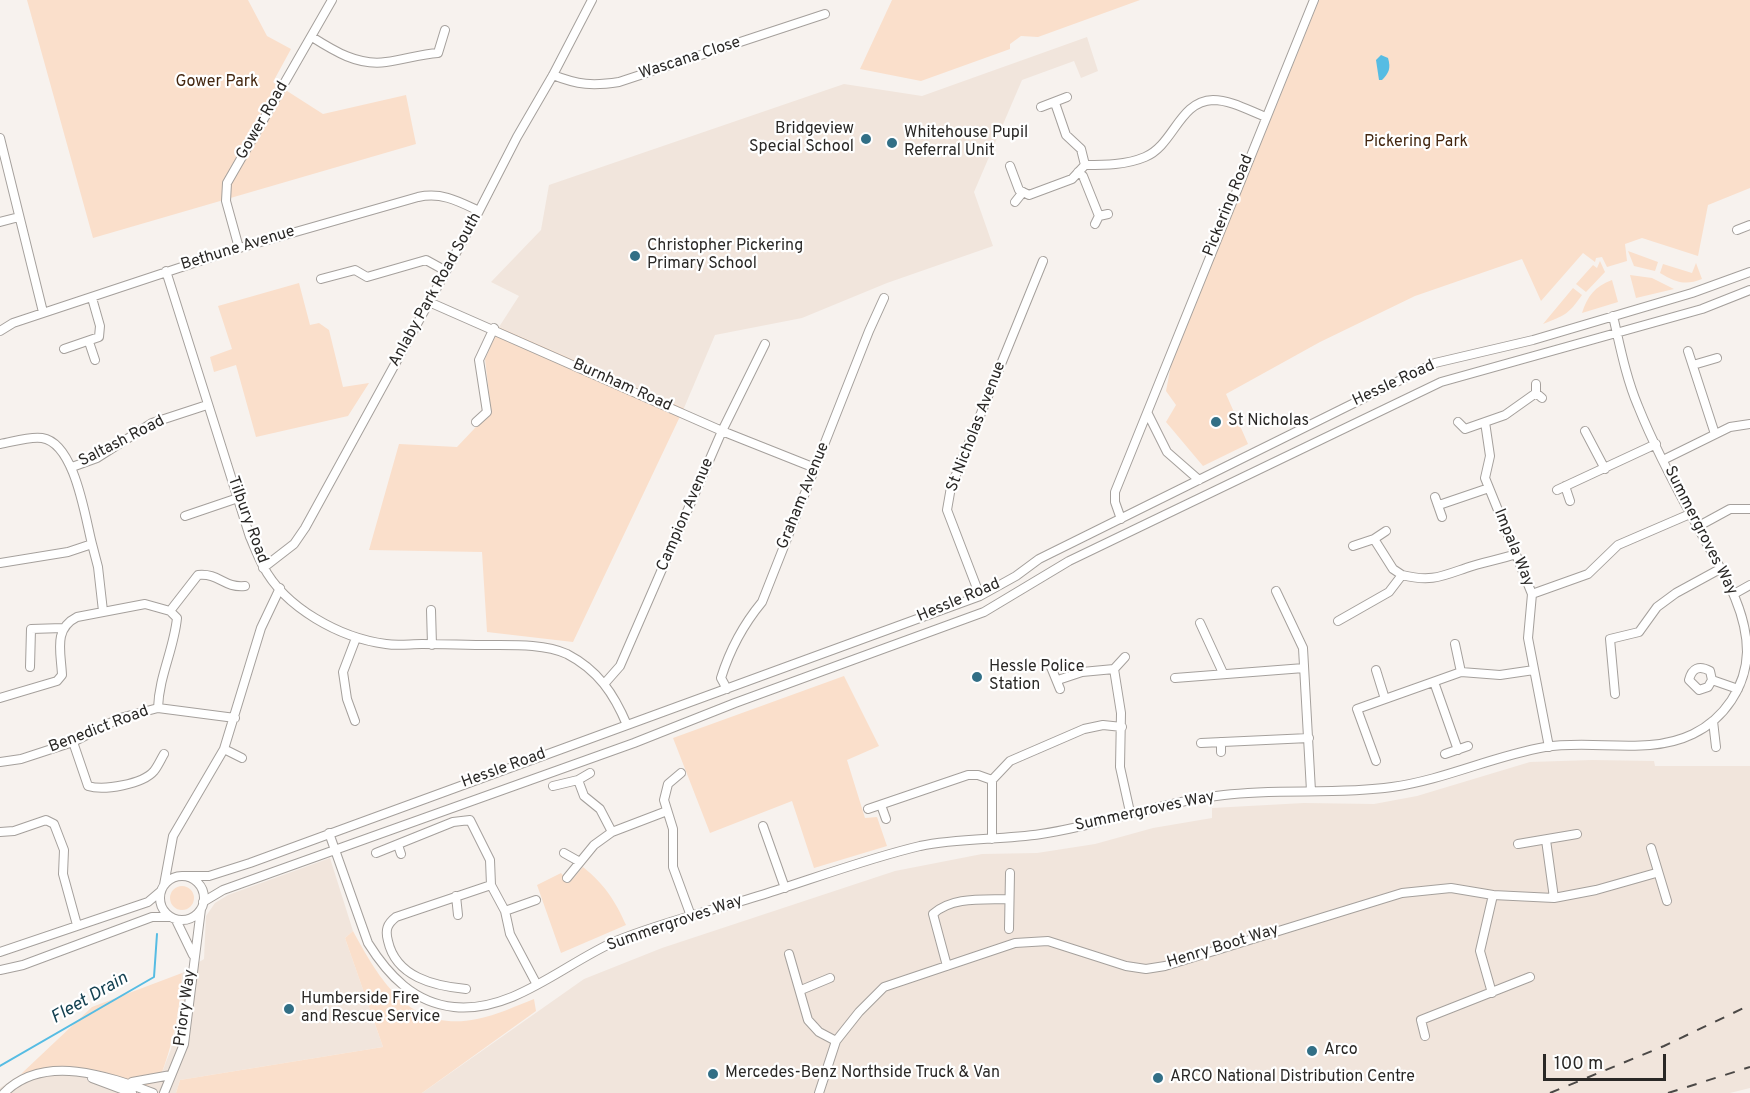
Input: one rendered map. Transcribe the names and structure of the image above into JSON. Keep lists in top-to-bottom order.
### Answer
{
  "streets": {
    "street": [
      "Wascana Close",
      "Gower Road",
      "Pickering Road",
      "Bethune Avenue",
      "Anlaby Park Road South",
      "Hessle Road",
      "Burnham Road",
      "St Nicholas Avenue",
      "Saltash Road",
      "Graham Avenue",
      "Campion Avenue",
      "Tilbury Road",
      "Summergroves Way",
      "Impala Way",
      "Benedict Road",
      "Henry Boot Way",
      "Priory Way"
    ]
  },
  "crossings": [
    ["Wascana Close", "Anlaby Park Road South"],
    ["Gower Road", "Bethune Avenue"],
    ["Pickering Road", "Hessle Road"],
    ["Bethune Avenue", "Anlaby Park Road South"],
    ["Bethune Avenue", "Tilbury Road"],
    ["Anlaby Park Road South", "Burnham Road"],
    ["Anlaby Park Road South", "Tilbury Road"],
    ["Hessle Road", "St Nicholas Avenue"],
    ["Hessle Road", "Graham Avenue"],
    ["Hessle Road", "Tilbury Road"],
    ["Hessle Road", "Summergroves Way"],
    ["Hessle Road", "Priory Way"],
    ["Burnham Road", "Graham Avenue"],
    ["Burnham Road", "Campion Avenue"],
    ["Saltash Road", "Tilbury Road"],
    ["Campion Avenue", "Tilbury Road"],
    ["Summergroves Way", "Impala Way"]
  ],
  "water": ["Fleet Drain"],
  "parks": ["Gower Park", "Pickering Park"],
  "places": [
    "Bridgeview Special School",
    "Whitehouse Pupil Referral Unit",
    "Christopher Pickering Primary School",
    "St Nicholas",
    "Hessle Police Station",
    "Humberside Fire and Rescue Service",
    "Arco",
    "Mercedes-Benz Northside Truck & Van",
    "ARCO National Distribution Centre"
  ],
  "scale_bar": "100 m"
}
